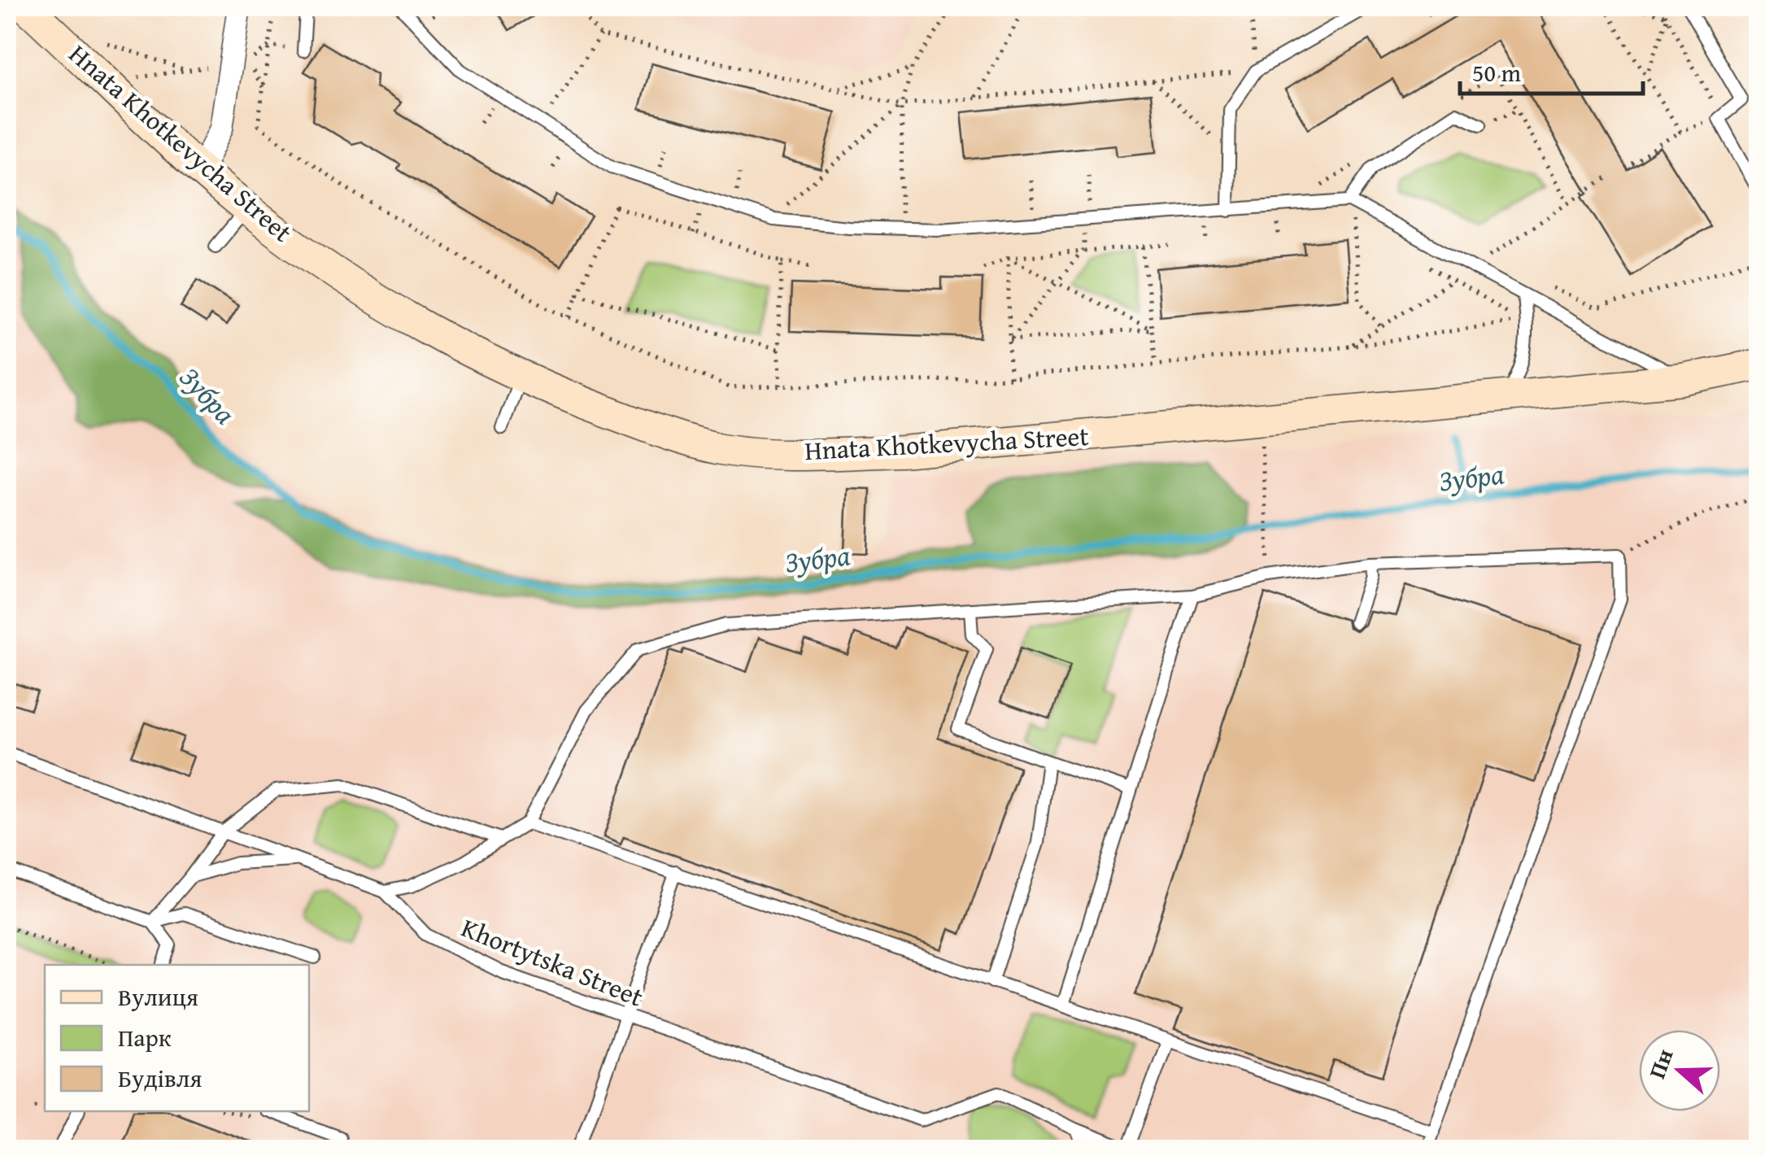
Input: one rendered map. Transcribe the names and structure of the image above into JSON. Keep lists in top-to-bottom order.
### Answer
{
  "streets": {
    "street": ["Hnata Khotkevycha Street"],
    "lane": ["Khortytska Street"]
  },
  "water": ["Зубра"],
  "legend": ["Вулиця", "Парк", "Будівля"],
  "scale_bar": "50 m",
  "north": "left"
}
